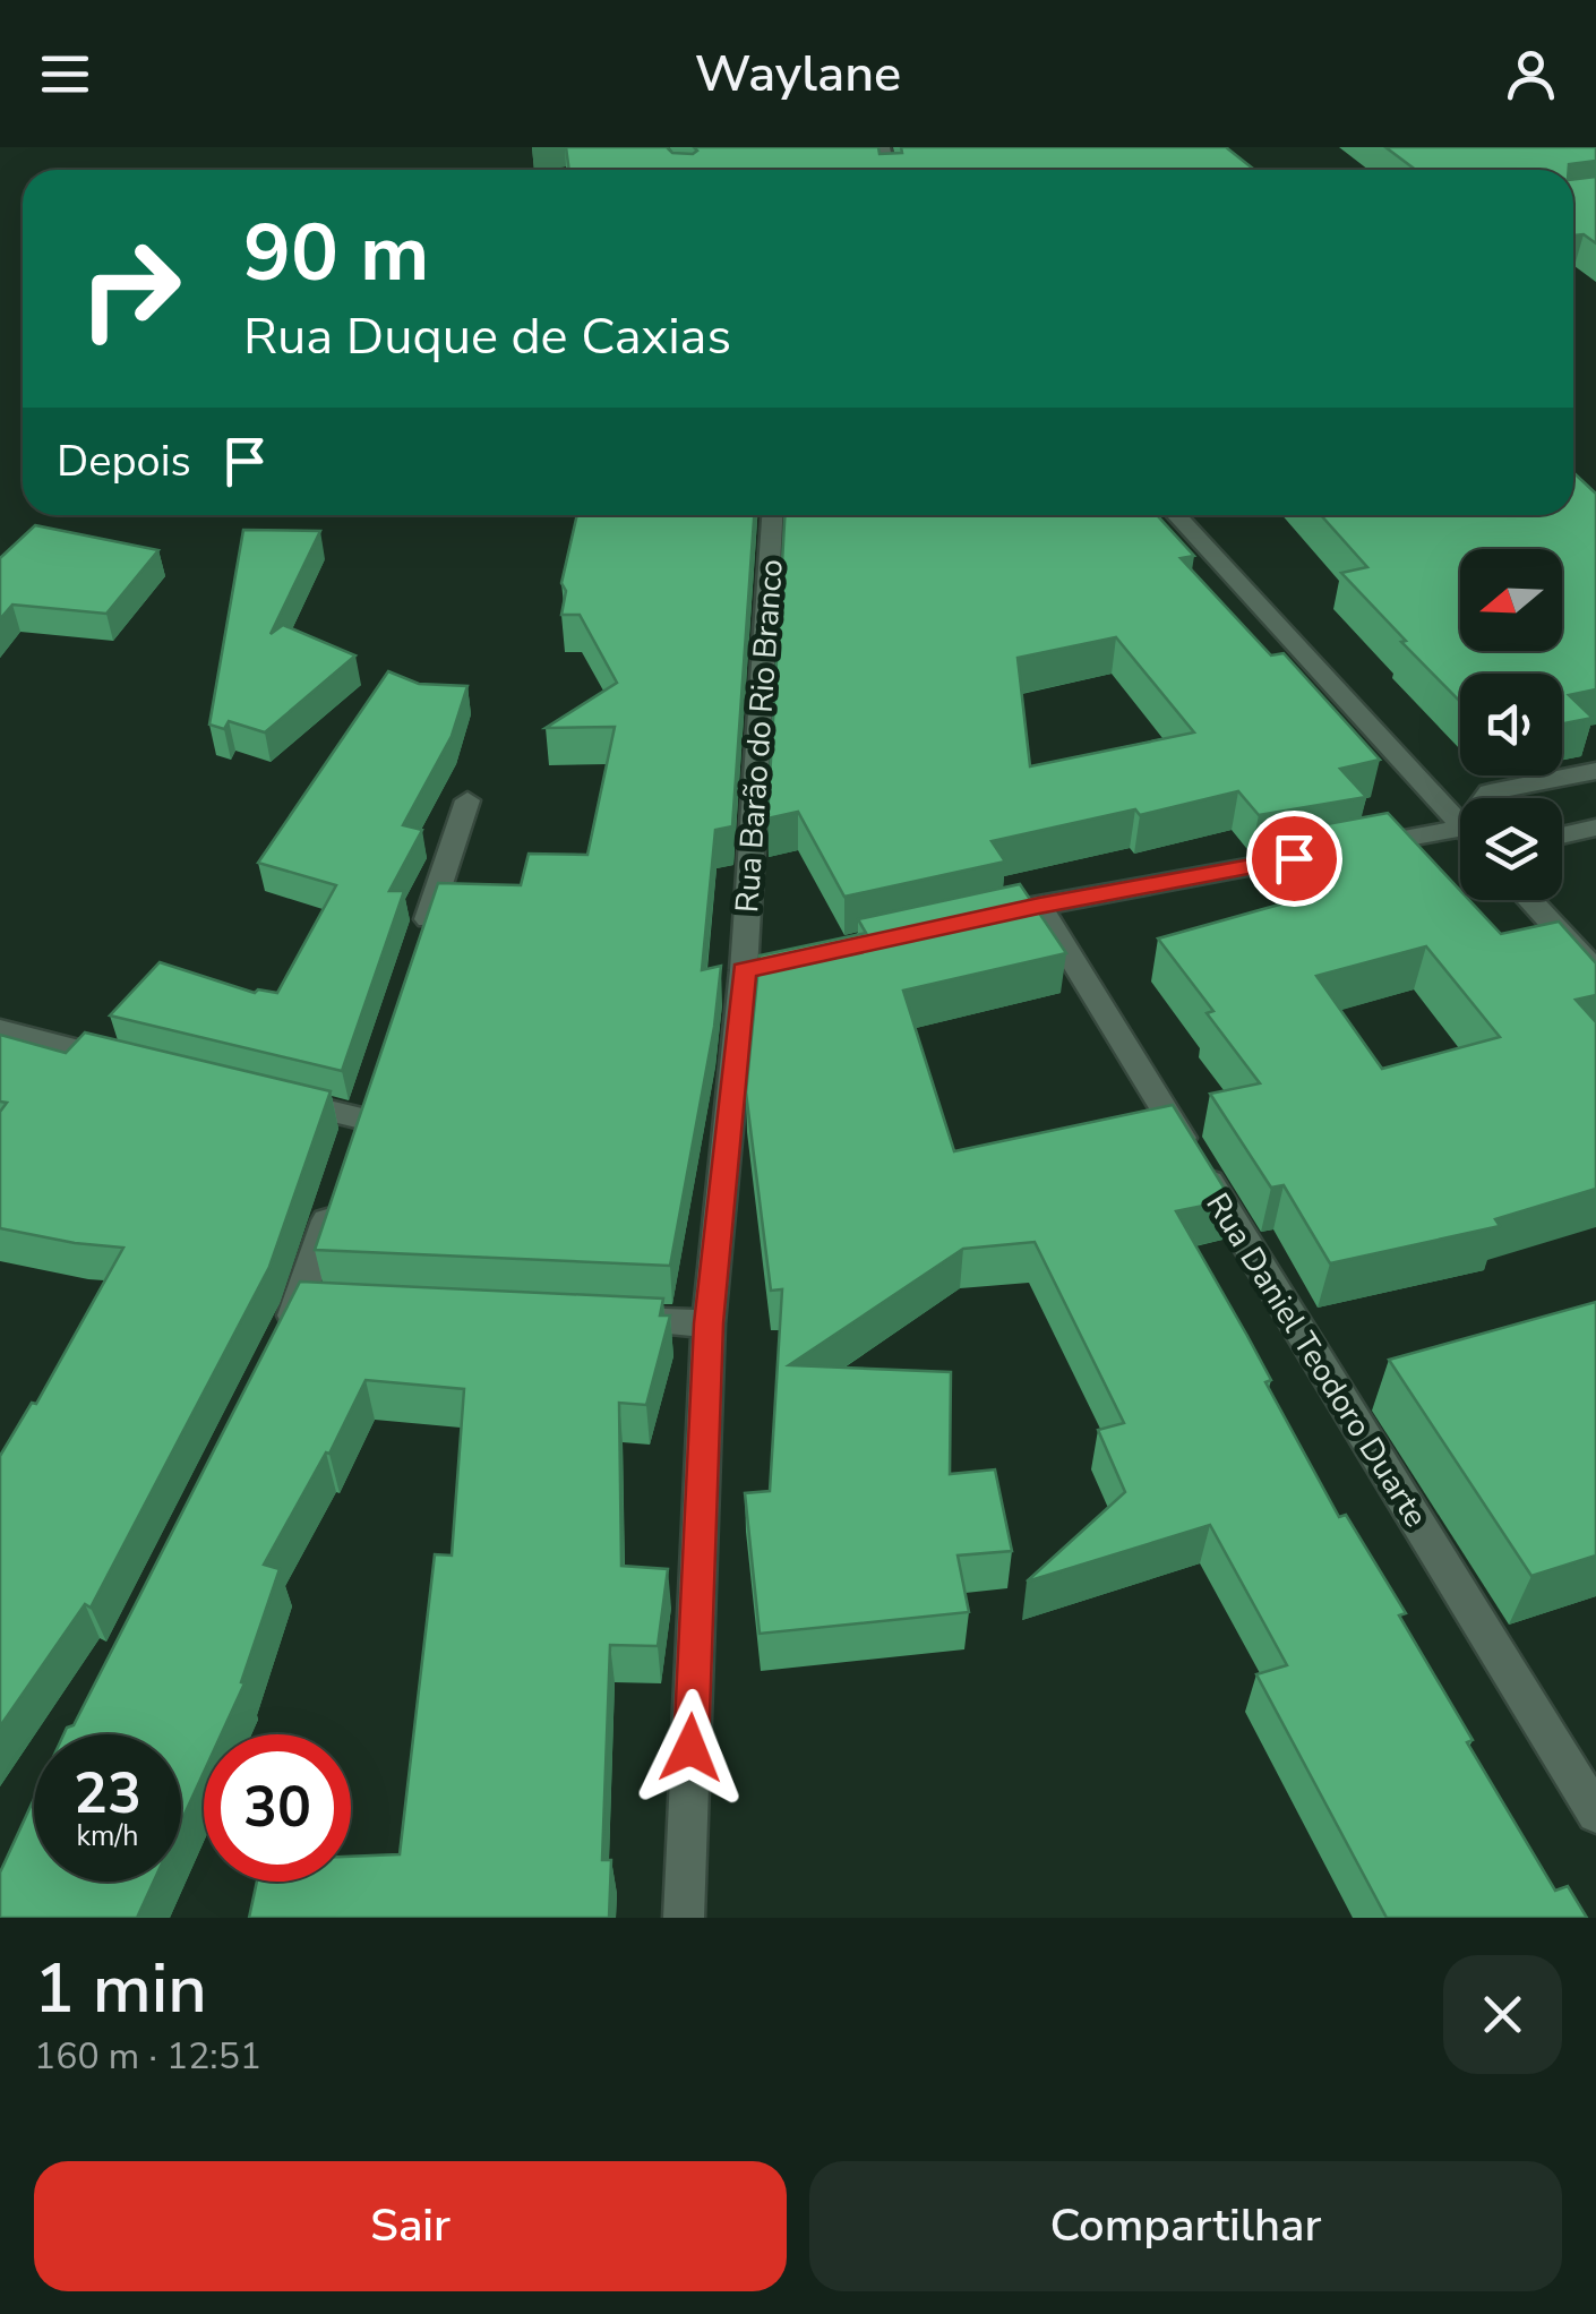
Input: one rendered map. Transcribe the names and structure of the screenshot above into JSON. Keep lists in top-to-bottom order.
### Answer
{
  "streets": {
    "street": ["Rua Barão do Rio Branco", "Rua Daniel Teodoro Duarte"]
  },
  "north": "left",
  "page": {
    "header": "Waylane",
    "turn": ["90 m", "Rua Duque de Caxias"],
    "then": "Depois",
    "speed": "23 km/h",
    "limit": "30",
    "heading": ["1 min", "160 m · 12:51"],
    "buttons": ["Sair", "Compartilhar"]
  }
}
